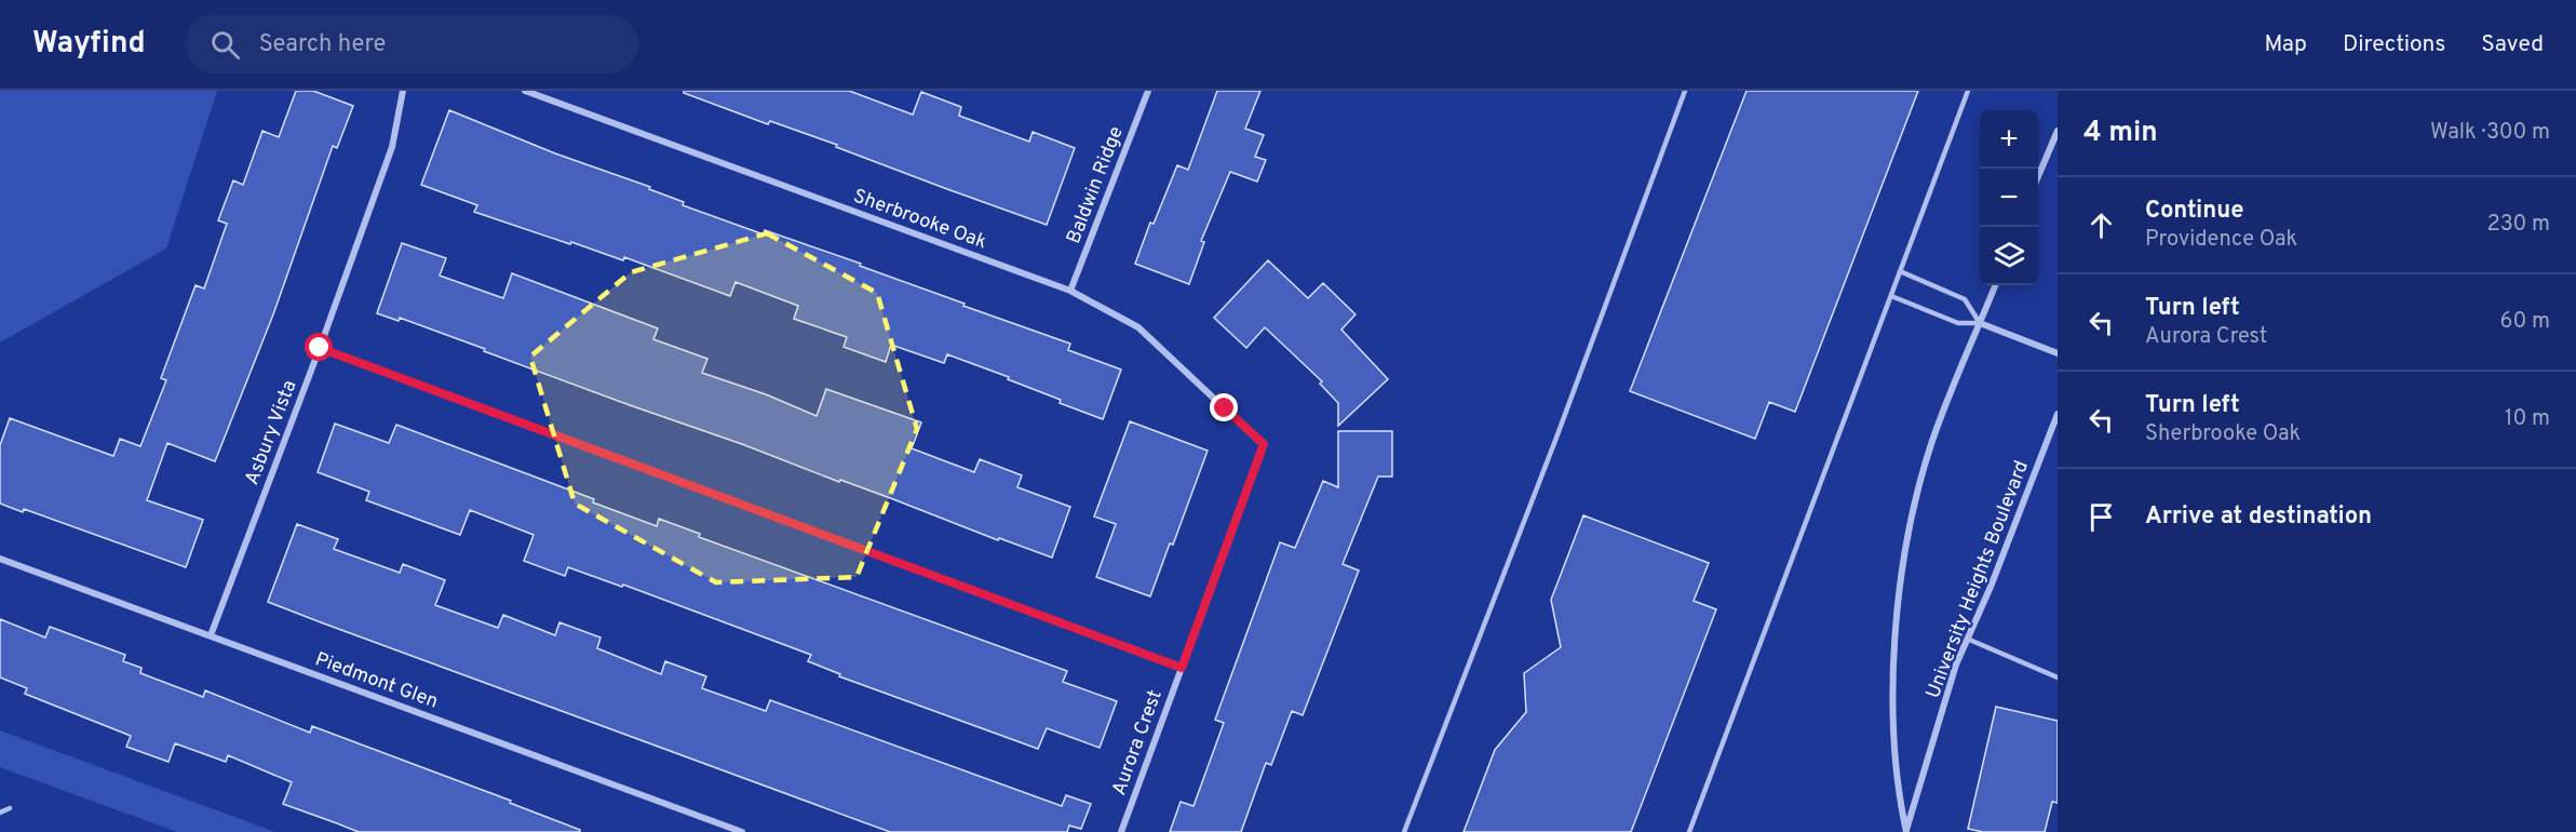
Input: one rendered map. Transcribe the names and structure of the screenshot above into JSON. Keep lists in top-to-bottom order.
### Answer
{
  "streets": {
    "street": [
      "Baldwin Ridge",
      "Sherbrooke Oak",
      "Asbury Vista",
      "University Heights Boulevard",
      "Piedmont Glen",
      "Aurora Crest"
    ]
  },
  "crossings": [
    ["Baldwin Ridge", "Sherbrooke Oak"],
    ["Sherbrooke Oak", "Aurora Crest"],
    ["Asbury Vista", "Piedmont Glen"]
  ],
  "page": {
    "header": "Wayfind",
    "search": "Search here",
    "nav": ["Map", "Directions", "Saved"],
    "heading": ["4 min", "Walk · 300 m"],
    "map_buttons": ["+", "−"],
    "list": [
      ["Continue", "Providence Oak", "230 m"],
      ["Turn left", "Aurora Crest", "60 m"],
      ["Turn left", "Sherbrooke Oak", "10 m"],
      "Arrive at destination"
    ]
  }
}
